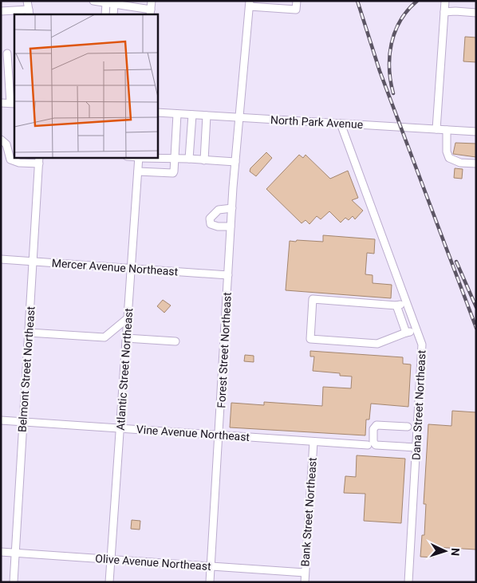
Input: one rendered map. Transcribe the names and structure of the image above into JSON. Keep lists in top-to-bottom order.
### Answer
{
  "streets": {
    "street": [
      "North Park Avenue",
      "Mercer Avenue Northeast",
      "Forest Street Northeast",
      "Belmont Street Northeast",
      "Atlantic Street Northeast",
      "Dana Street Northeast",
      "Vine Avenue Northeast",
      "Bank Street Northeast",
      "Olive Avenue Northeast"
    ]
  },
  "crossings": [
    ["North Park Avenue", "Forest Street Northeast"],
    ["North Park Avenue", "Dana Street Northeast"],
    ["Mercer Avenue Northeast", "Forest Street Northeast"],
    ["Mercer Avenue Northeast", "Belmont Street Northeast"],
    ["Mercer Avenue Northeast", "Atlantic Street Northeast"],
    ["Forest Street Northeast", "Vine Avenue Northeast"],
    ["Forest Street Northeast", "Olive Avenue Northeast"],
    ["Belmont Street Northeast", "Vine Avenue Northeast"],
    ["Belmont Street Northeast", "Olive Avenue Northeast"],
    ["Atlantic Street Northeast", "Vine Avenue Northeast"],
    ["Atlantic Street Northeast", "Olive Avenue Northeast"],
    ["Vine Avenue Northeast", "Bank Street Northeast"],
    ["Bank Street Northeast", "Olive Avenue Northeast"]
  ],
  "north": "right"
}
